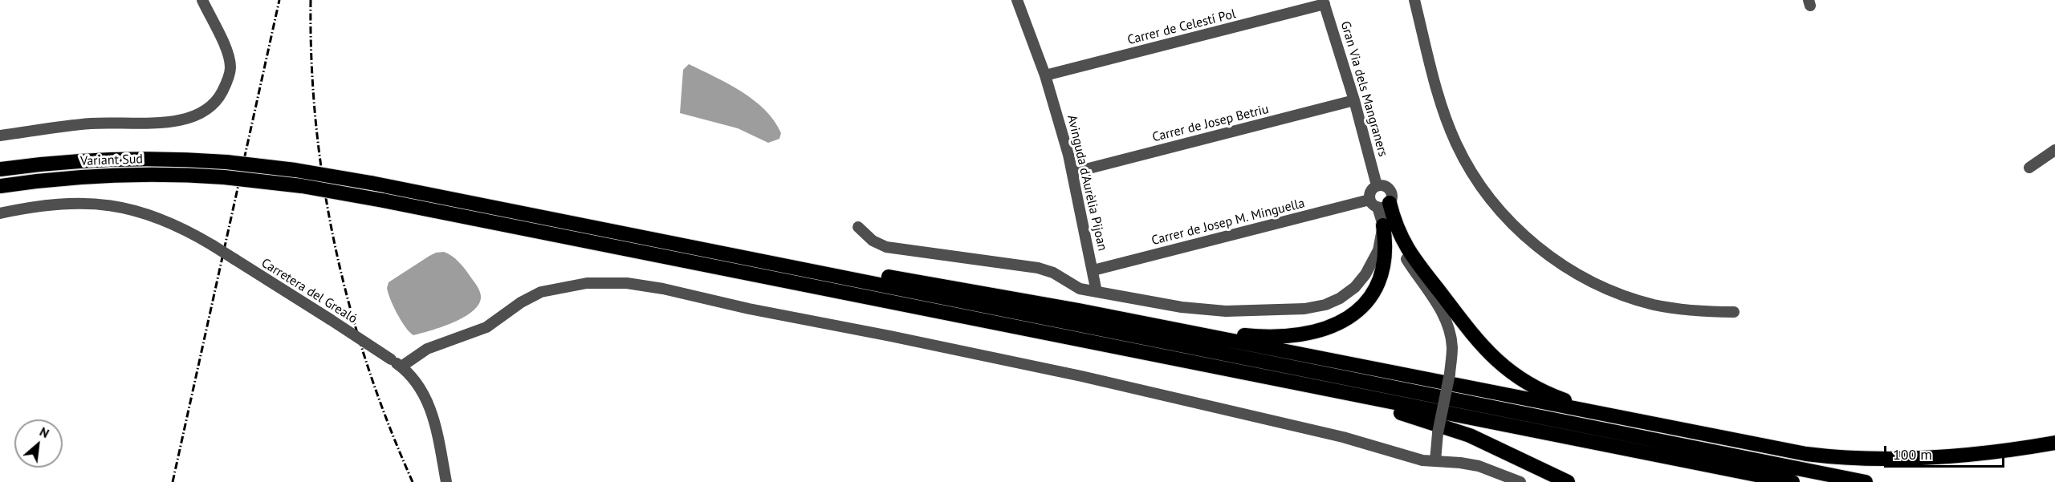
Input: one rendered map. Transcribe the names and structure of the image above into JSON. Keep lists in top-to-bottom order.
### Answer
{
  "streets": {
    "highway": ["Variant Sud"],
    "street": [
      "Carrer de Celestí Pol",
      "Gran Via dels Mangraners",
      "Carrer de Josep Betriu",
      "Avinguda d'Aurèlia Pijoan",
      "Carrer de Josep M. Minguella",
      "Carretera del Grealó"
    ]
  },
  "crossings": [
    ["Carrer de Celestí Pol", "Gran Via dels Mangraners"],
    ["Carrer de Celestí Pol", "Avinguda d'Aurèlia Pijoan"],
    ["Gran Via dels Mangraners", "Carrer de Josep Betriu"],
    ["Gran Via dels Mangraners", "Carrer de Josep M. Minguella"],
    ["Carrer de Josep Betriu", "Avinguda d'Aurèlia Pijoan"],
    ["Avinguda d'Aurèlia Pijoan", "Carrer de Josep M. Minguella"]
  ],
  "scale_bar": "100 m",
  "north": "top right"
}
